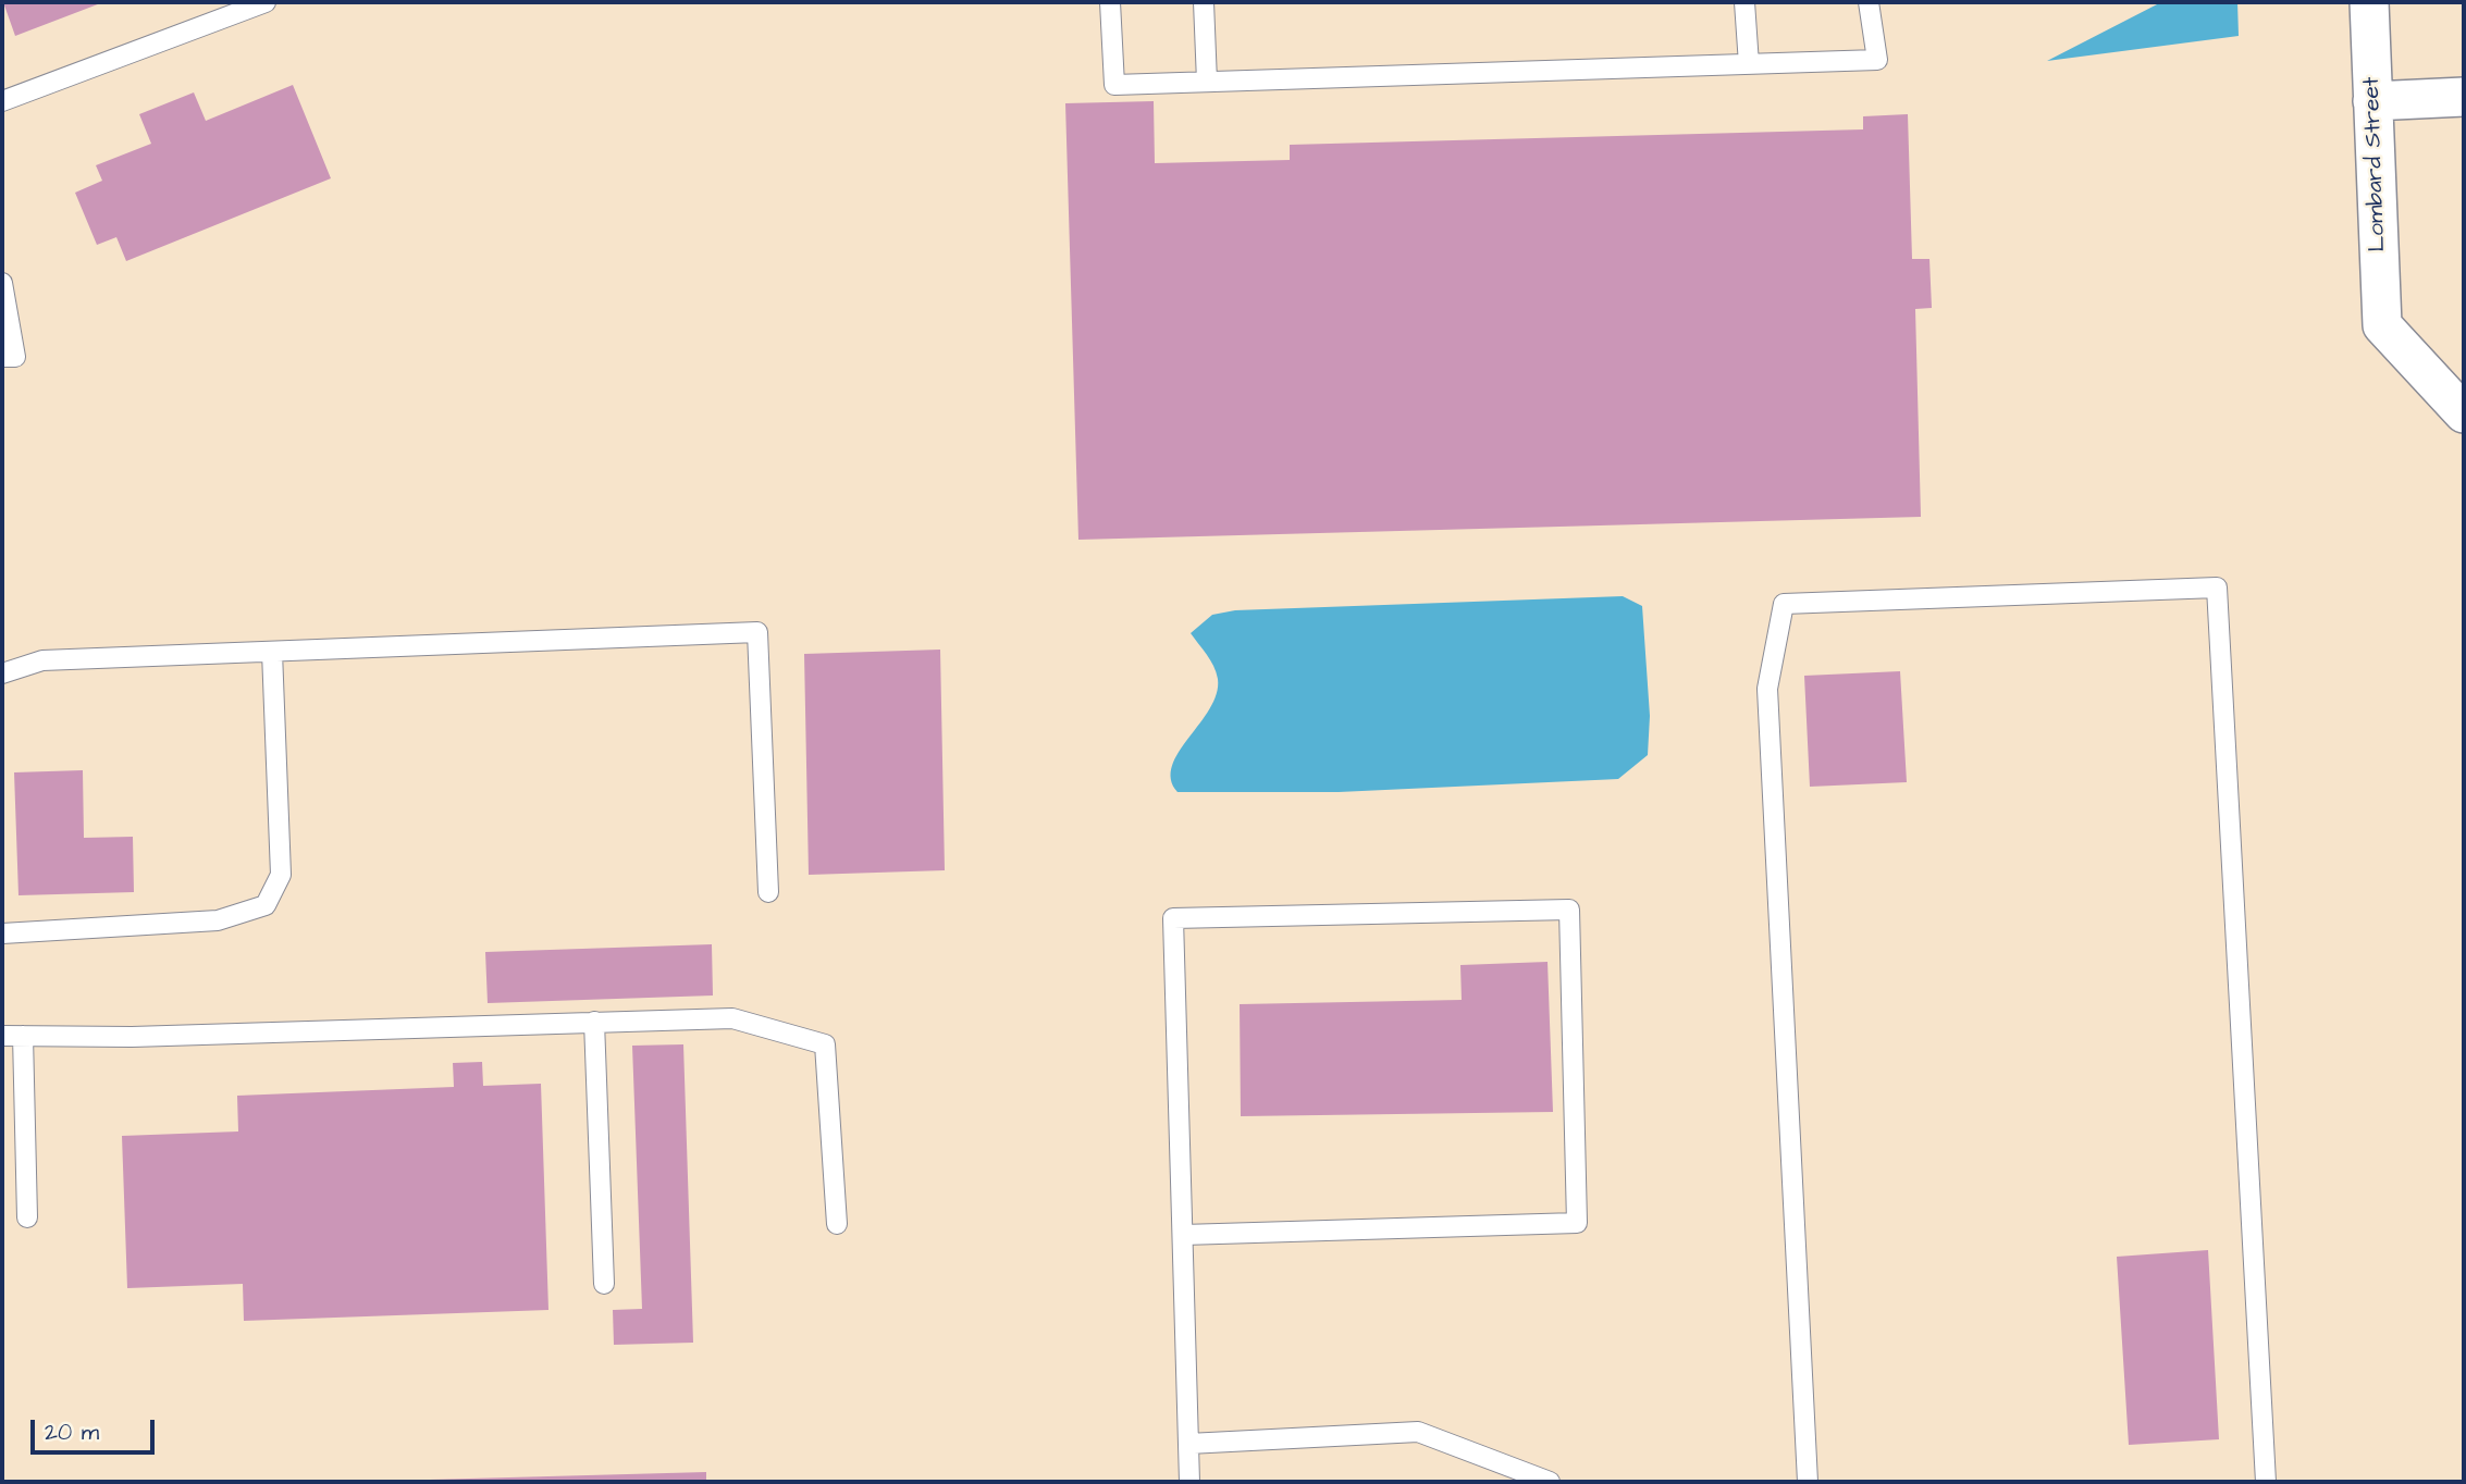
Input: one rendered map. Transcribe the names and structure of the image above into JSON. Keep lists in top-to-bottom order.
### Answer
{
  "streets": {
    "street": ["Lombard Street"]
  },
  "scale_bar": "20 m"
}
